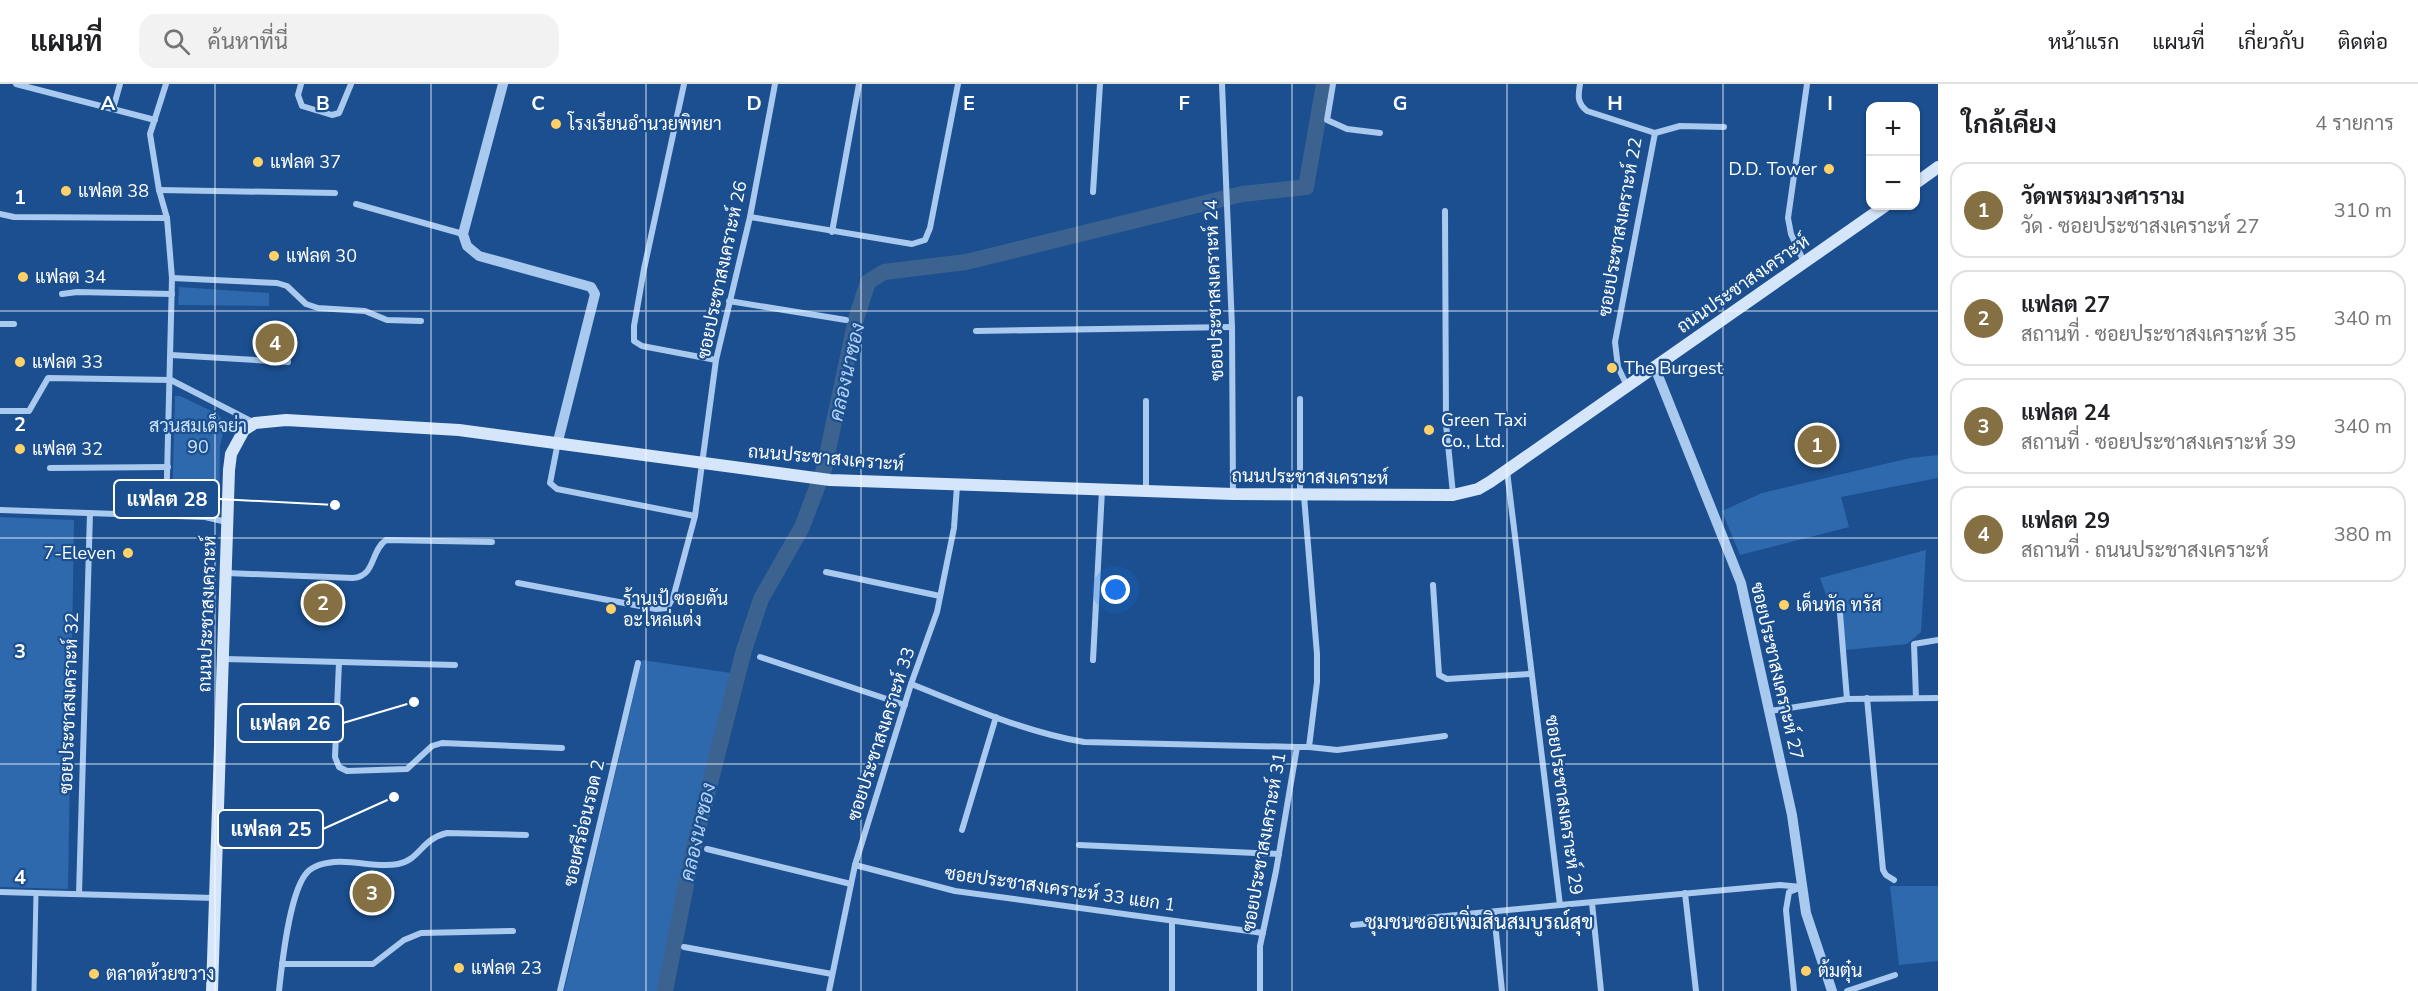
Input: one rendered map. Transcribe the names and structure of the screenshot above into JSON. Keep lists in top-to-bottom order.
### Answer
{
  "streets": {
    "main road": ["ถนนประชาสงเคราะห์"],
    "street": [
      "ซอยประชาสงเคราะห์ 22",
      "ซอยประชาสงเคราะห์ 26",
      "ซอยประชาสงเคราะห์ 24",
      "ซอยประชาสงเคราะห์ 27",
      "ซอยประชาสงเคราะห์ 32",
      "ซอยประชาสงเคราะห์ 33",
      "ซอยประชาสงเคราะห์ 29",
      "ซอยศรีอ่อนรอด 2",
      "ซอยประชาสงเคราะห์ 31",
      "ซอยประชาสงเคราะห์ 33 แยก 1"
    ]
  },
  "crossings": [
    ["ซอยประชาสงเคราะห์ 22", "ถนนประชาสงเคราะห์"],
    ["ซอยประชาสงเคราะห์ 26", "ถนนประชาสงเคราะห์"],
    ["ถนนประชาสงเคราะห์", "ซอยประชาสงเคราะห์ 24"],
    ["ถนนประชาสงเคราะห์", "ซอยประชาสงเคราะห์ 27"],
    ["ถนนประชาสงเคราะห์", "ซอยประชาสงเคราะห์ 33"],
    ["ถนนประชาสงเคราะห์", "ซอยประชาสงเคราะห์ 29"],
    ["ถนนประชาสงเคราะห์", "ซอยประชาสงเคราะห์ 31"],
    ["ซอยประชาสงเคราะห์ 27", "ซอยประชาสงเคราะห์ 29"],
    ["ซอยประชาสงเคราะห์ 33", "ซอยประชาสงเคราะห์ 33 แยก 1"],
    ["ซอยประชาสงเคราะห์ 31", "ซอยประชาสงเคราะห์ 33 แยก 1"]
  ],
  "districts": ["ชุมชนซอยเพิ่มสินสมบูรณ์สุข"],
  "water": ["คลองนาซอง"],
  "parks": ["สวนสมเด็จย่า 90"],
  "places": [
    "โรงเรียนอำนวยพิทยา",
    "แฟลต 37",
    "D.D. Tower",
    "แฟลต 38",
    "แฟลต 30",
    "แฟลต 34",
    "แฟลต 33",
    "The Burgest",
    "Green Taxi Co., Ltd.",
    "แฟลต 32",
    "แฟลต 28",
    "7-Eleven",
    "เด็นทัล ทรัส",
    "ร้านเป้ ซอยตัน อะไหล่แต่ง",
    "แฟลต 26",
    "แฟลต 25",
    "แฟลต 23",
    "ต้มตุ๋น",
    "ตลาดห้วยขวาง"
  ],
  "page": {
    "header": "แผนที่",
    "search": "ค้นหาที่นี่",
    "nav": [
      "หน้าแรก",
      "แผนที่",
      "เกี่ยวกับ",
      "ติดต่อ"
    ],
    "heading": ["ใกล้เคียง", "4 รายการ"],
    "map_buttons": ["+", "−"],
    "list": [
      {
        "mark": "1",
        "name": "วัดพรหมวงศาราม",
        "note": "วัด · ซอยประชาสงเคราะห์ 27",
        "value": "310 m"
      },
      {
        "mark": "2",
        "name": "แฟลต 27",
        "note": "สถานที่ · ซอยประชาสงเคราะห์ 35",
        "value": "340 m"
      },
      {
        "mark": "3",
        "name": "แฟลต 24",
        "note": "สถานที่ · ซอยประชาสงเคราะห์ 39",
        "value": "340 m"
      },
      {
        "mark": "4",
        "name": "แฟลต 29",
        "note": "สถานที่ · ถนนประชาสงเคราะห์",
        "value": "380 m"
      }
    ],
    "pins": [
      "4",
      "1",
      "2",
      "3"
    ]
  },
  "grid": {
    "columns": [
      "A",
      "B",
      "C",
      "D",
      "E",
      "F",
      "G",
      "H",
      "I"
    ],
    "rows": [
      "1",
      "2",
      "3",
      "4"
    ]
  }
}
